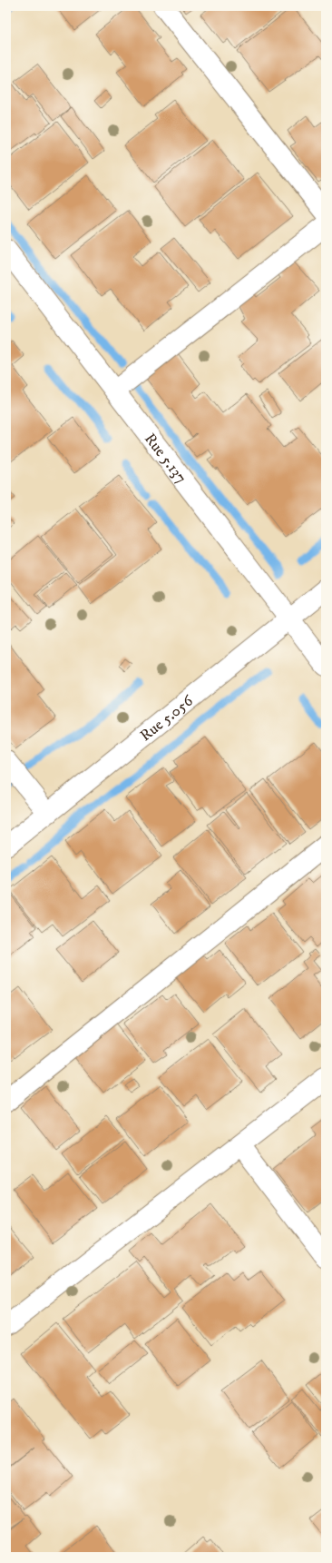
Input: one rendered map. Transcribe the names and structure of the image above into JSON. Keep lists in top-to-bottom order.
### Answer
{
  "streets": {
    "street": ["Rue 5.137", "Rue 5.056"]
  },
  "crossings": [
    ["Rue 5.137", "Rue 5.056"]
  ]
}
